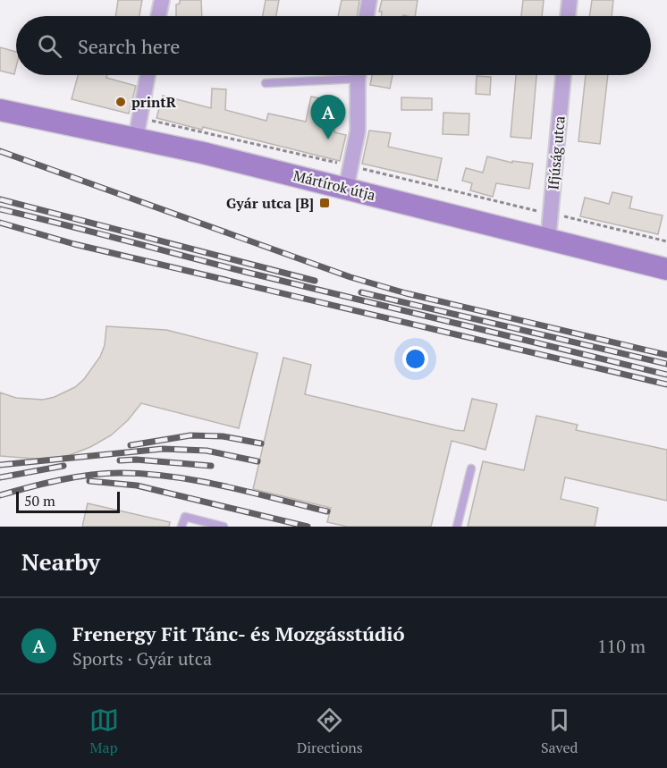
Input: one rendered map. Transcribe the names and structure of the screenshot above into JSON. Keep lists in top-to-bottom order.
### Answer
{
  "streets": {
    "street": ["Ifjúság utca", "Mártírok útja"]
  },
  "crossings": [
    ["Ifjúság utca", "Mártírok útja"]
  ],
  "places": {
    "other": ["printR"],
    "transit": ["Gyár utca [B]"]
  },
  "scale_bar": "50 m",
  "page": {
    "search": "Search here",
    "pins": "A",
    "scale": "50 m",
    "heading": "Nearby",
    "list": [
      {
        "mark": "A",
        "name": "Frenergy Fit Tánc- és Mozgásstúdió",
        "note": "Sports · Gyár utca",
        "value": "110 m"
      }
    ],
    "nav": ["Map", "Directions", "Saved"]
  }
}
